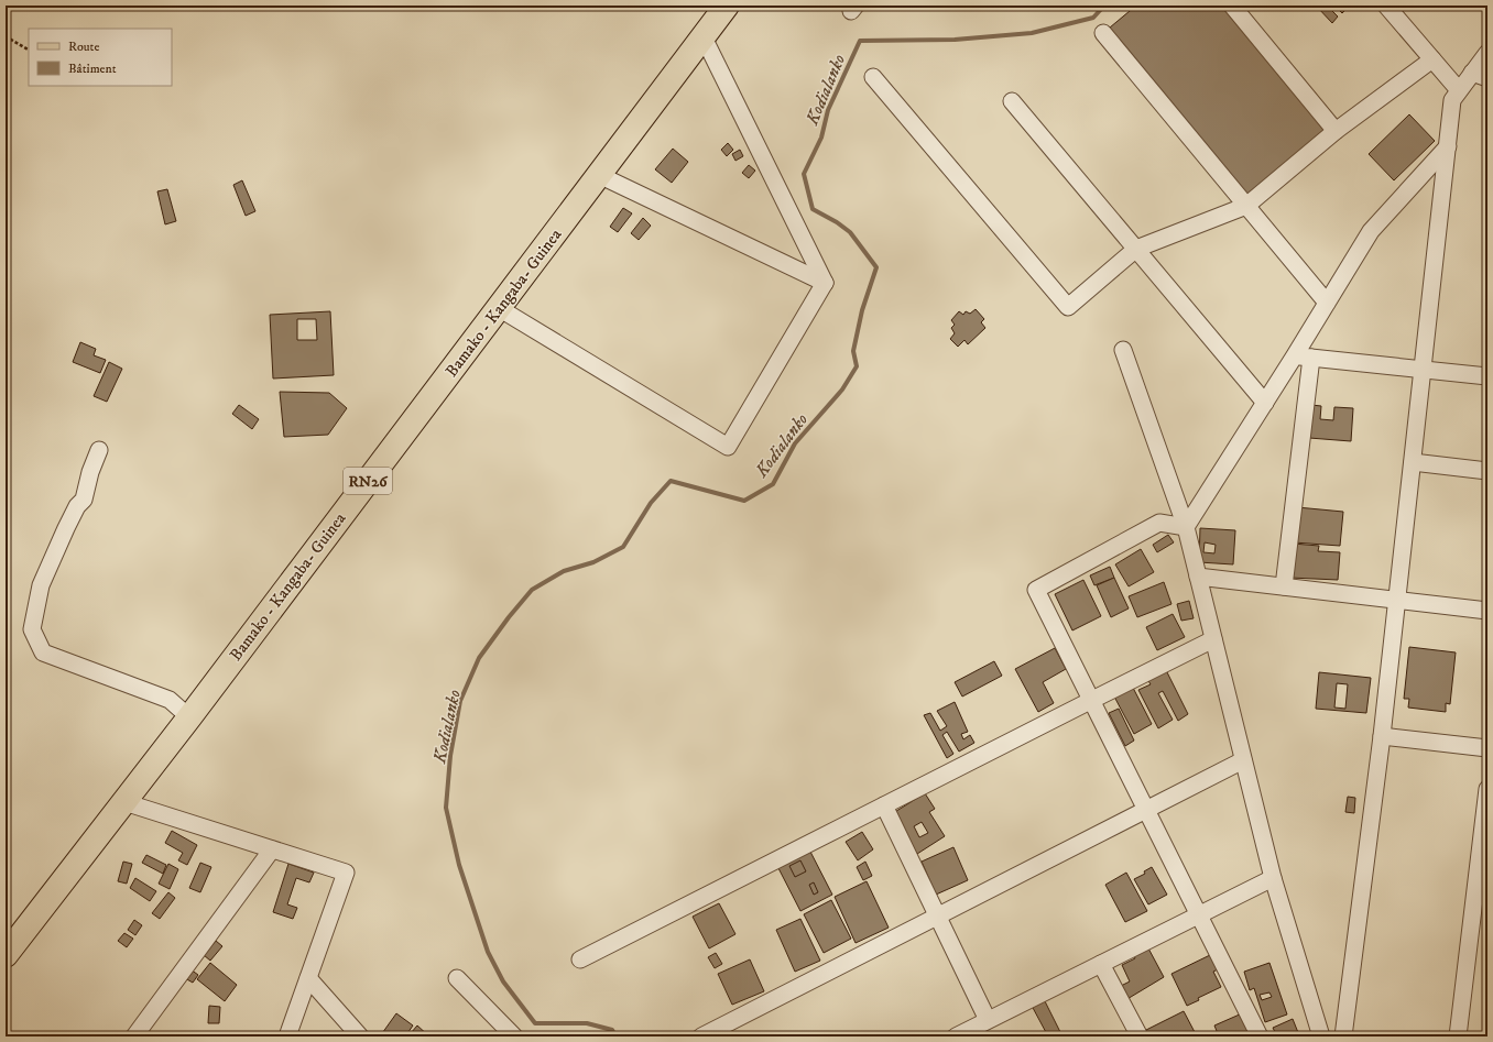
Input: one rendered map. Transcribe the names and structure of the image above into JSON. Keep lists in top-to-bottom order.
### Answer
{
  "streets": {
    "main road": ["Bamako - Kangaba- Guinea", "RN26"]
  },
  "water": ["Kodialanko"],
  "legend": ["Route", "Bâtiment"]
}
